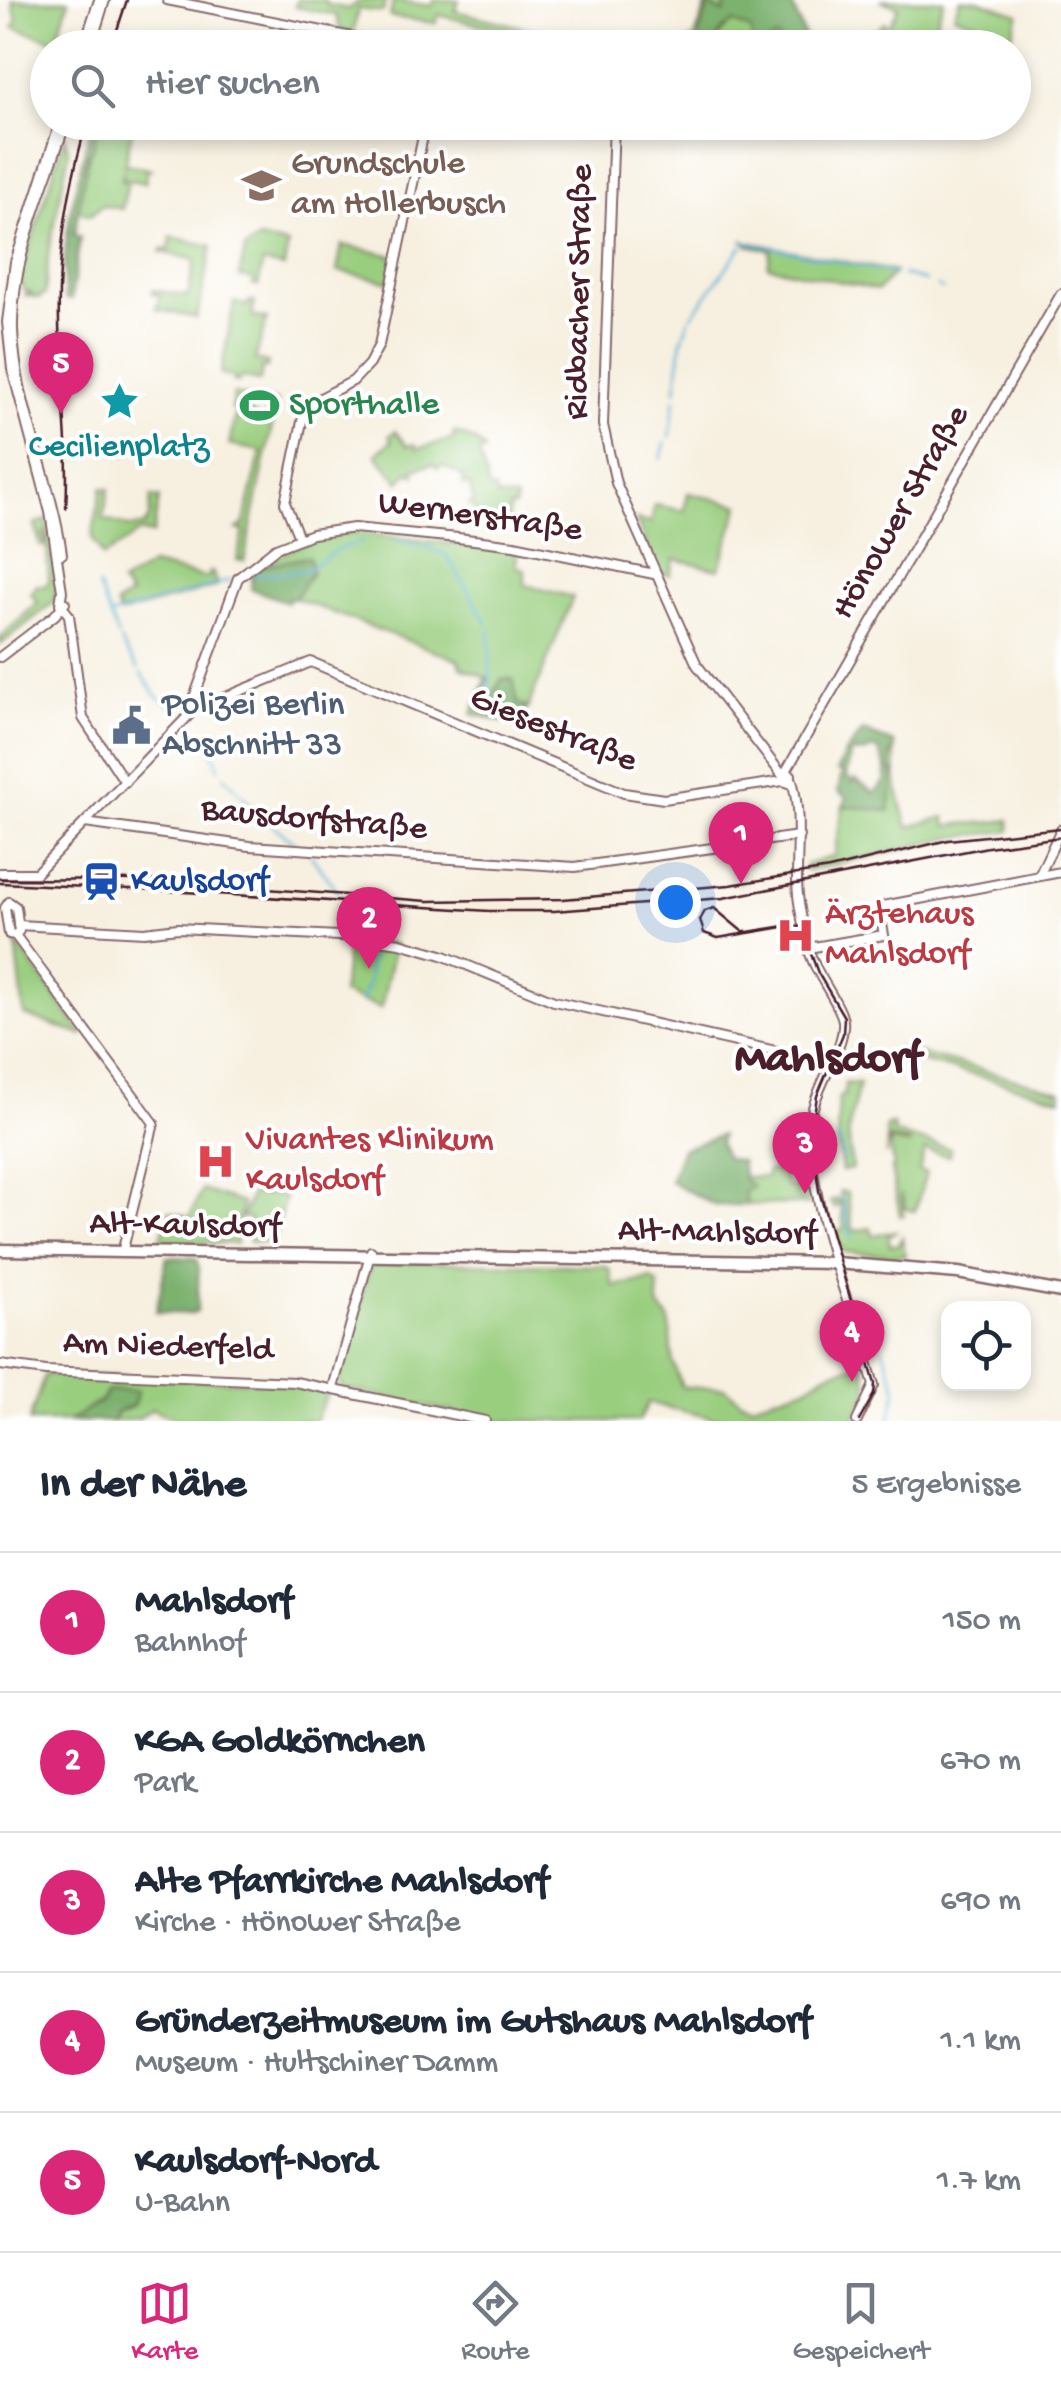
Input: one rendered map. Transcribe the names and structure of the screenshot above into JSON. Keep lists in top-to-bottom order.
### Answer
{
  "streets": {
    "main road": ["Alt-Kaulsdorf", "Alt-Mahlsdorf"],
    "street": [
      "Ridbacher Straße",
      "Hönower Straße",
      "Wernerstraße",
      "Giesestraße",
      "Bausdorfstraße",
      "Am Niederfeld"
    ]
  },
  "crossings": [
    ["Ridbacher Straße", "Hönower Straße"],
    ["Ridbacher Straße", "Wernerstraße"],
    ["Ridbacher Straße", "Giesestraße"],
    ["Hönower Straße", "Giesestraße"],
    ["Wernerstraße", "Giesestraße"],
    ["Alt-Kaulsdorf", "Alt-Mahlsdorf"]
  ],
  "districts": ["Mahlsdorf"],
  "places": {
    "school or university": ["Grundschule am Hollerbusch"],
    "place": ["Cecilienplatz"],
    "sports": ["Sporthalle"],
    "public building": ["Polizei Berlin Abschnitt 33"],
    "station": ["Kaulsdorf"],
    "hospital": ["Ärztehaus Mahlsdorf", "Vivantes Klinikum Kaulsdorf"]
  },
  "page": {
    "search": "Hier suchen",
    "pins": [
      "5",
      "1",
      "2",
      "3",
      "4"
    ],
    "heading": ["In der Nähe", "5 Ergebnisse"],
    "list": [
      {
        "mark": "1",
        "name": "Mahlsdorf",
        "note": "Bahnhof",
        "value": "150 m"
      },
      {
        "mark": "2",
        "name": "KGA Goldkörnchen",
        "note": "Park",
        "value": "670 m"
      },
      {
        "mark": "3",
        "name": "Alte Pfarrkirche Mahlsdorf",
        "note": "Kirche · Hönower Straße",
        "value": "690 m"
      },
      {
        "mark": "4",
        "name": "Gründerzeitmuseum im Gutshaus Mahlsdorf",
        "note": "Museum · Hultschiner Damm",
        "value": "1.1 km"
      },
      {
        "mark": "5",
        "name": "Kaulsdorf-Nord",
        "note": "U-Bahn",
        "value": "1.7 km"
      }
    ],
    "nav": ["Karte", "Route", "Gespeichert"]
  }
}
